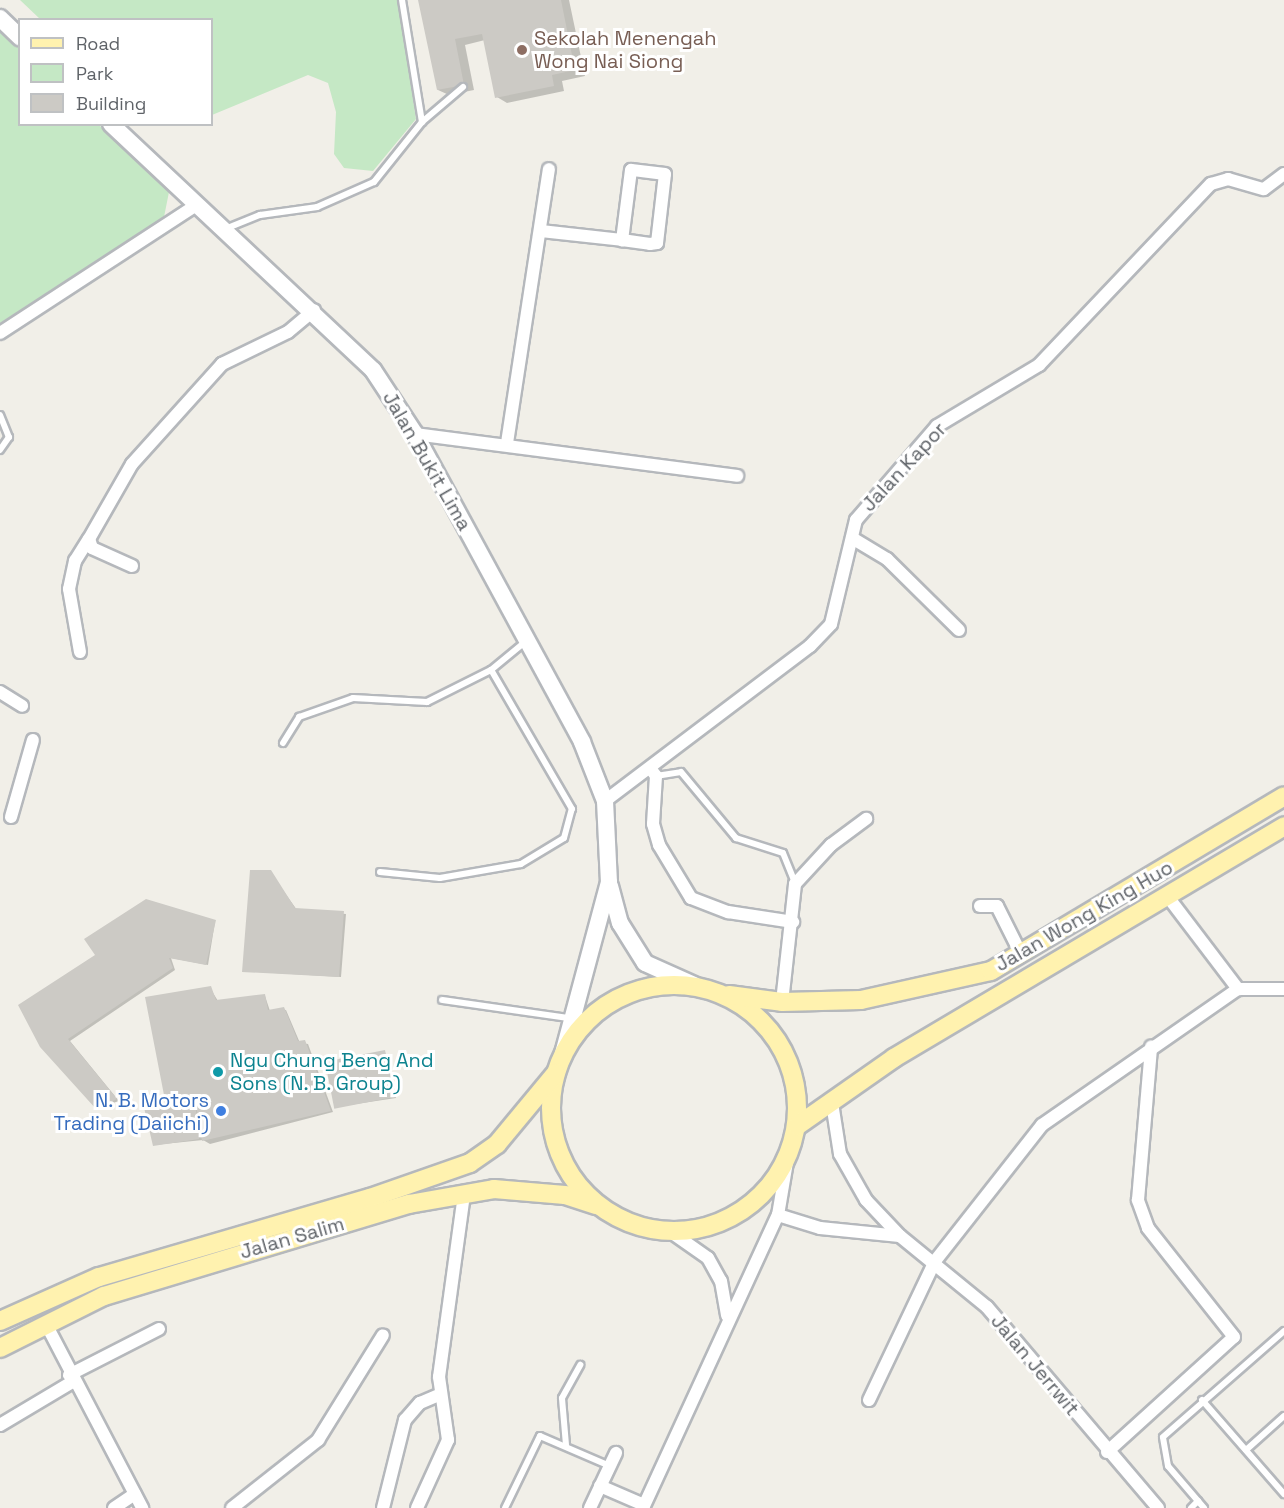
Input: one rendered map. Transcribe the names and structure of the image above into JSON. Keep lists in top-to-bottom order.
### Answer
{
  "streets": {
    "main road": ["Jalan Bukit Lima", "Jalan Wong King Huo", "Jalan Salim"],
    "street": ["Jalan Kapor", "Jalan Jerrwit"]
  },
  "crossings": [
    ["Jalan Bukit Lima", "Jalan Kapor"],
    ["Jalan Wong King Huo", "Jalan Jerrwit"]
  ],
  "places": ["Sekolah Menengah Wong Nai Siong", "Ngu Chung Beng And Sons (N. B. Group)", "N. B. Motors Trading (Daiichi)"],
  "legend": ["Road", "Park", "Building"]
}
